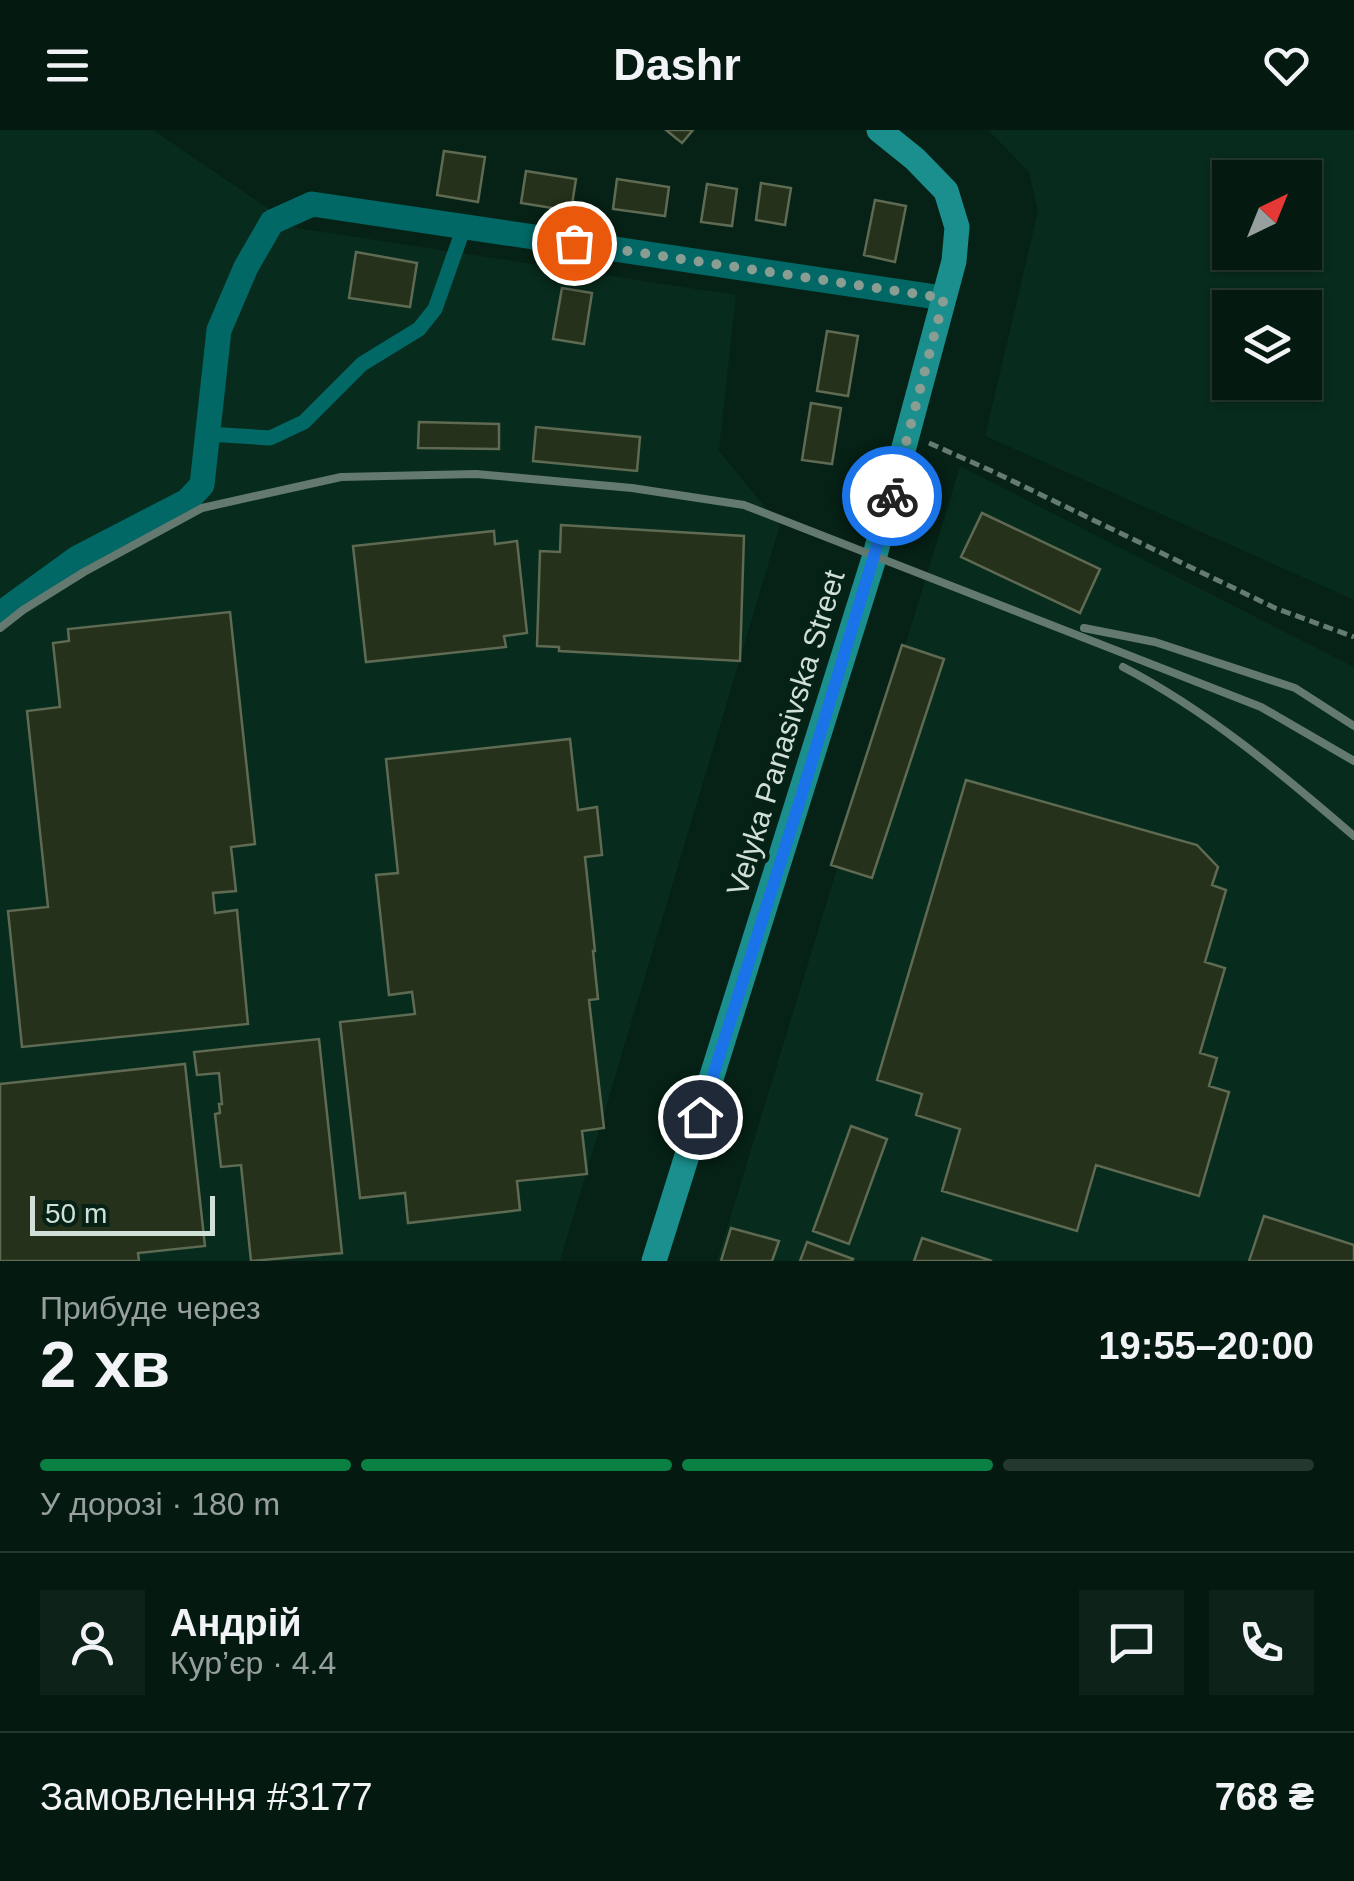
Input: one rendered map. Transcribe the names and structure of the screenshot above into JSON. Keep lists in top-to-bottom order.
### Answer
{
  "streets": {
    "street": ["Velyka Panasivska Street"]
  },
  "scale_bar": "50 m",
  "north": "top right",
  "page": {
    "header": "Dashr",
    "scale": "50 m",
    "heading": ["2 хв", "Прибуде через", "19:55–20:00"],
    "panel": [
      "Андрій",
      "Кур’єр · 4.4",
      "Замовлення #3177",
      "768 ₴"
    ],
    "bar": "У дорозі · 180 m"
  }
}
